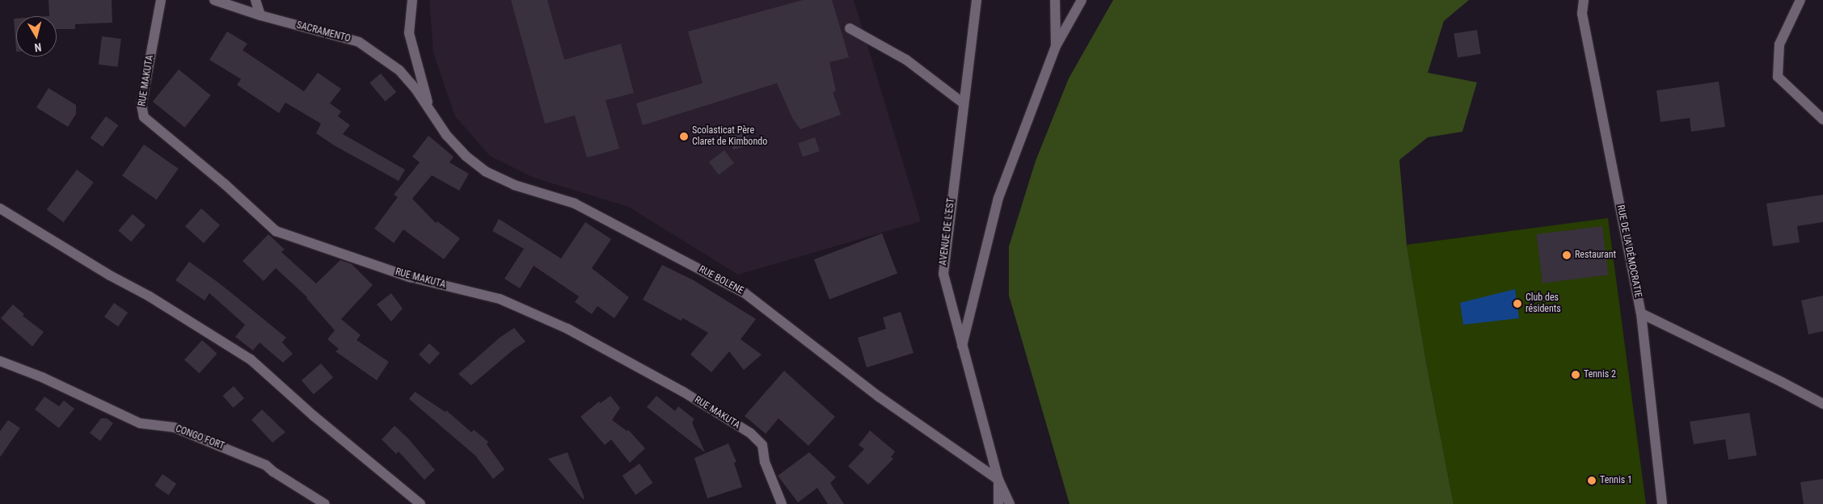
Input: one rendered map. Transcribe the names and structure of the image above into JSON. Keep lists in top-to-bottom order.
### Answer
{
  "streets": {
    "street": [
      "SACRAMENTO",
      "RUE MAKUTA",
      "AVENUE DE L'EST",
      "RUE DE LA DÉMOCRATIE",
      "RUE BOLENE",
      "CONGO FORT"
    ]
  },
  "crossings": [
    ["SACRAMENTO", "RUE BOLENE"],
    ["AVENUE DE L'EST", "RUE BOLENE"]
  ],
  "places": [
    "Scolasticat Père Claret de Kimbondo",
    "Restaurant",
    "Club des résidents",
    "Tennis 2",
    "Tennis 1"
  ],
  "north": "bottom"
}
